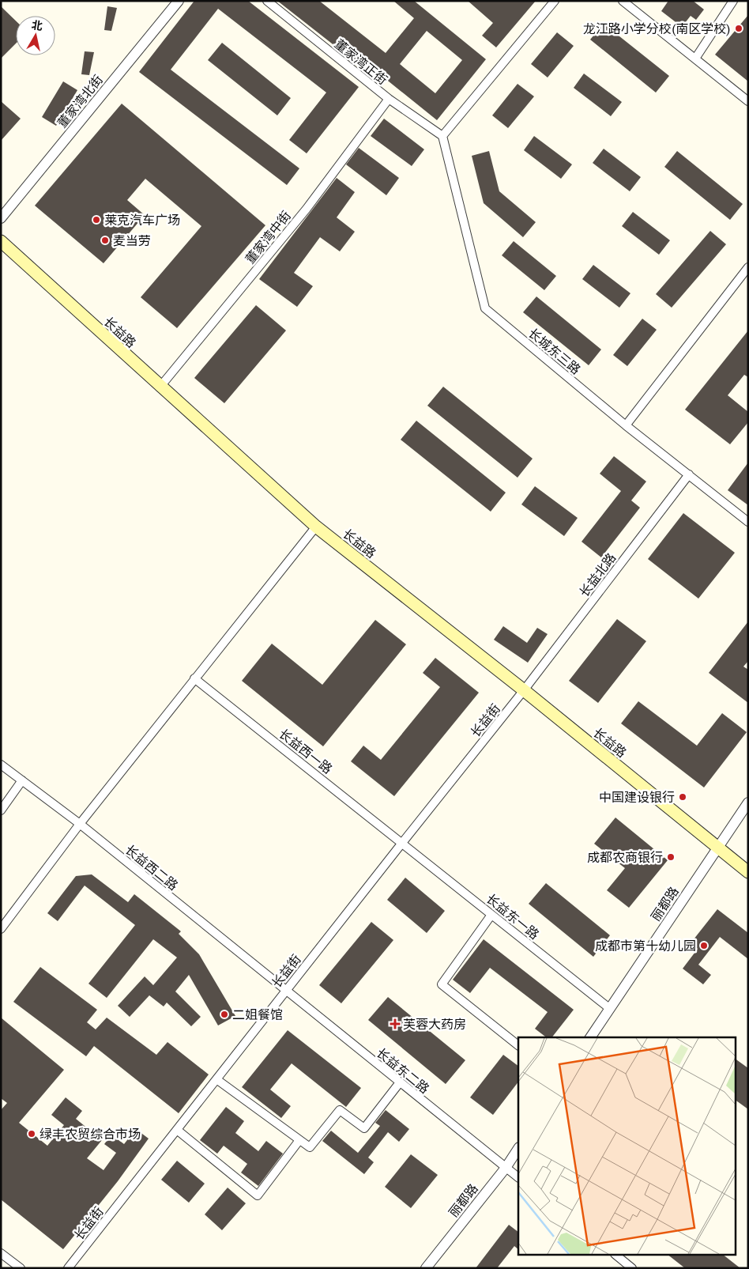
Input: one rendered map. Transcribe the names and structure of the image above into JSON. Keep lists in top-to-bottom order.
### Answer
{
  "streets": {
    "main road": ["长益路"],
    "street": [
      "董家湾正街",
      "董家湾北街",
      "董家湾中街",
      "长城东三路",
      "长益北路",
      "长益街",
      "长益西一路",
      "长益西二路",
      "丽都路",
      "长益东一路",
      "长益东二路"
    ]
  },
  "crossings": [
    ["董家湾正街", "董家湾中街"],
    ["董家湾正街", "长城东三路"],
    ["董家湾中街", "长益路"],
    ["长益路", "长益北路"],
    ["长益路", "长益街"],
    ["长益路", "丽都路"],
    ["长城东三路", "长益北路"],
    ["长益北路", "长益街"],
    ["长益街", "长益西一路"],
    ["长益街", "长益西二路"],
    ["长益街", "长益东一路"],
    ["长益街", "长益东二路"],
    ["长益西一路", "长益东一路"],
    ["长益西二路", "长益东二路"],
    ["丽都路", "长益东一路"],
    ["丽都路", "长益东二路"]
  ],
  "places": {
    "other": [
      "龙江路小学分校(南区学校)",
      "莱克汽车广场",
      "麦当劳",
      "中国建设银行",
      "成都农商银行",
      "成都市第十幼儿园",
      "二姐餐馆",
      "绿丰农贸综合市场"
    ],
    "health": ["芙蓉大药房"]
  },
  "north": "top"
}
